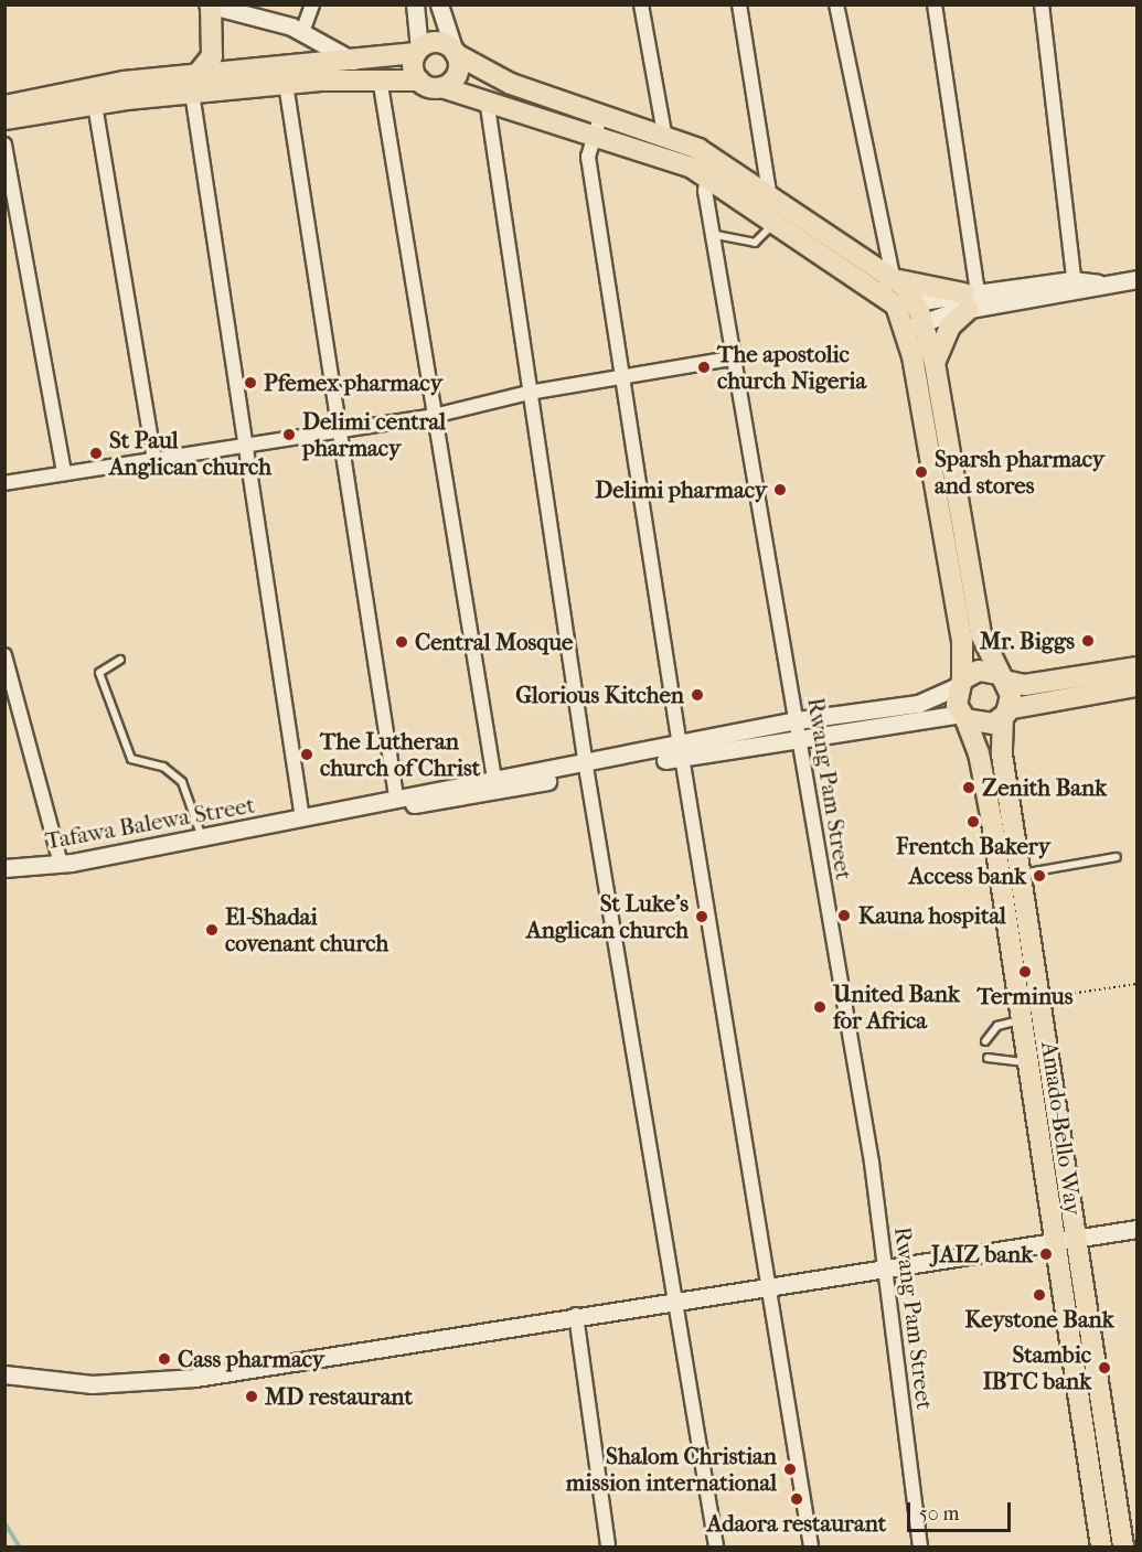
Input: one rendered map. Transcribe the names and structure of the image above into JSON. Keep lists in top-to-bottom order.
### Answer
{
  "streets": {
    "main road": ["Amado-Bello Way"],
    "street": ["Rwang Pam Street", "Tafawa Balewa Street"]
  },
  "places": [
    "The apostolic church Nigeria",
    "Pfemex pharmacy",
    "Delimi central pharmacy",
    "St Paul Anglican church",
    "Sparsh pharmacy and stores",
    "Delimi pharmacy",
    "Mr. Biggs",
    "Central Mosque",
    "Glorious Kitchen",
    "The Lutheran church of Christ",
    "Zenith Bank",
    "Frentch Bakery",
    "Access bank",
    "Kauna hospital",
    "St Luke's Anglican church",
    "El-Shadai covenant church",
    "Terminus",
    "United Bank for Africa",
    "JAIZ bank",
    "Keystone Bank",
    "Cass pharmacy",
    "Stambic IBTC bank",
    "MD restaurant",
    "Shalom Christian mission international",
    "Adaora restaurant"
  ],
  "scale_bar": "50 m"
}
